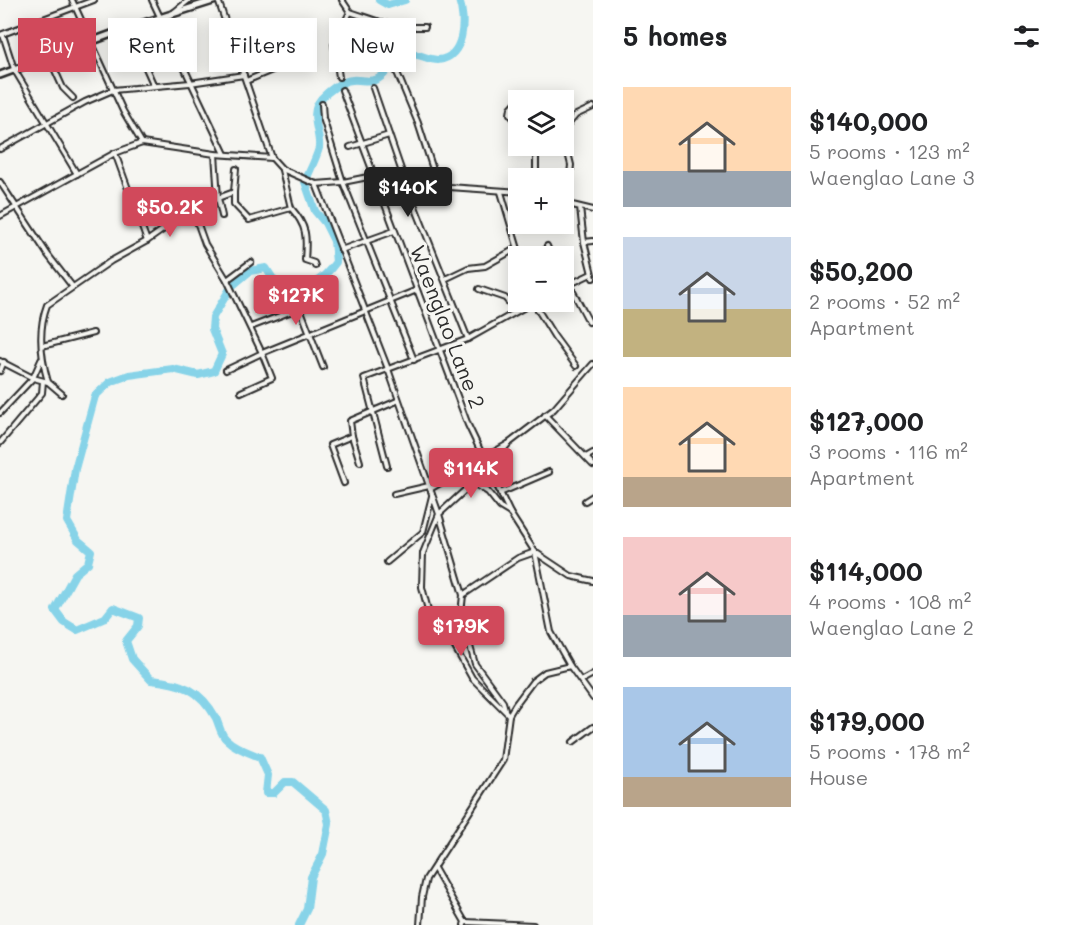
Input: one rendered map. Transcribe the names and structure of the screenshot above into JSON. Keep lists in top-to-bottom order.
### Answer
{
  "streets": {
    "street": ["Waenglao Lane 2"]
  },
  "page": {
    "heading": "5 homes",
    "chip": [
      "Buy",
      "Rent",
      "Filters",
      "New"
    ],
    "list": [
      {
        "name": "$140,000",
        "note": "5 rooms · 123 m² · Waenglao Lane 3"
      },
      {
        "name": "$50,200",
        "note": "2 rooms · 52 m² · Apartment"
      },
      {
        "name": "$127,000",
        "note": "3 rooms · 116 m² · Apartment"
      },
      {
        "name": "$114,000",
        "note": "4 rooms · 108 m² · Waenglao Lane 2"
      },
      {
        "name": "$179,000",
        "note": "5 rooms · 178 m² · House"
      }
    ],
    "map_buttons": ["+", "−"],
    "price": [
      "$140K",
      "$50.2K",
      "$127K",
      "$114K",
      "$179K"
    ]
  }
}
